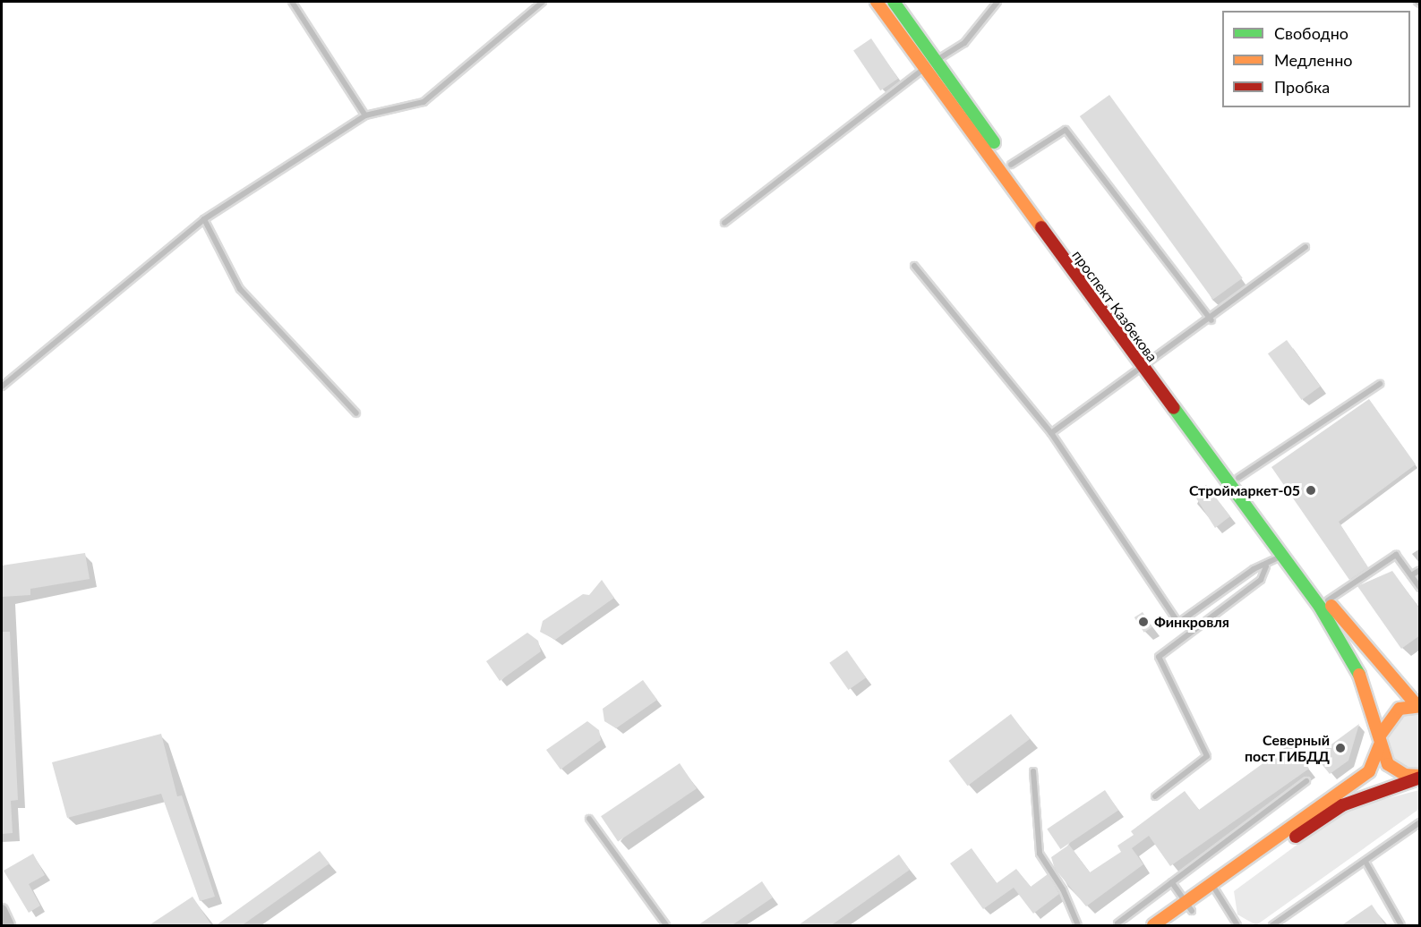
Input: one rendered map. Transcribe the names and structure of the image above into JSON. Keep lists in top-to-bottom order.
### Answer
{
  "streets": {
    "main road": ["проспект Казбекова"]
  },
  "places": ["Строймаркет-05", "Финкровля", "Северный пост ГИБДД"],
  "legend": ["Свободно", "Медленно", "Пробка"]
}
